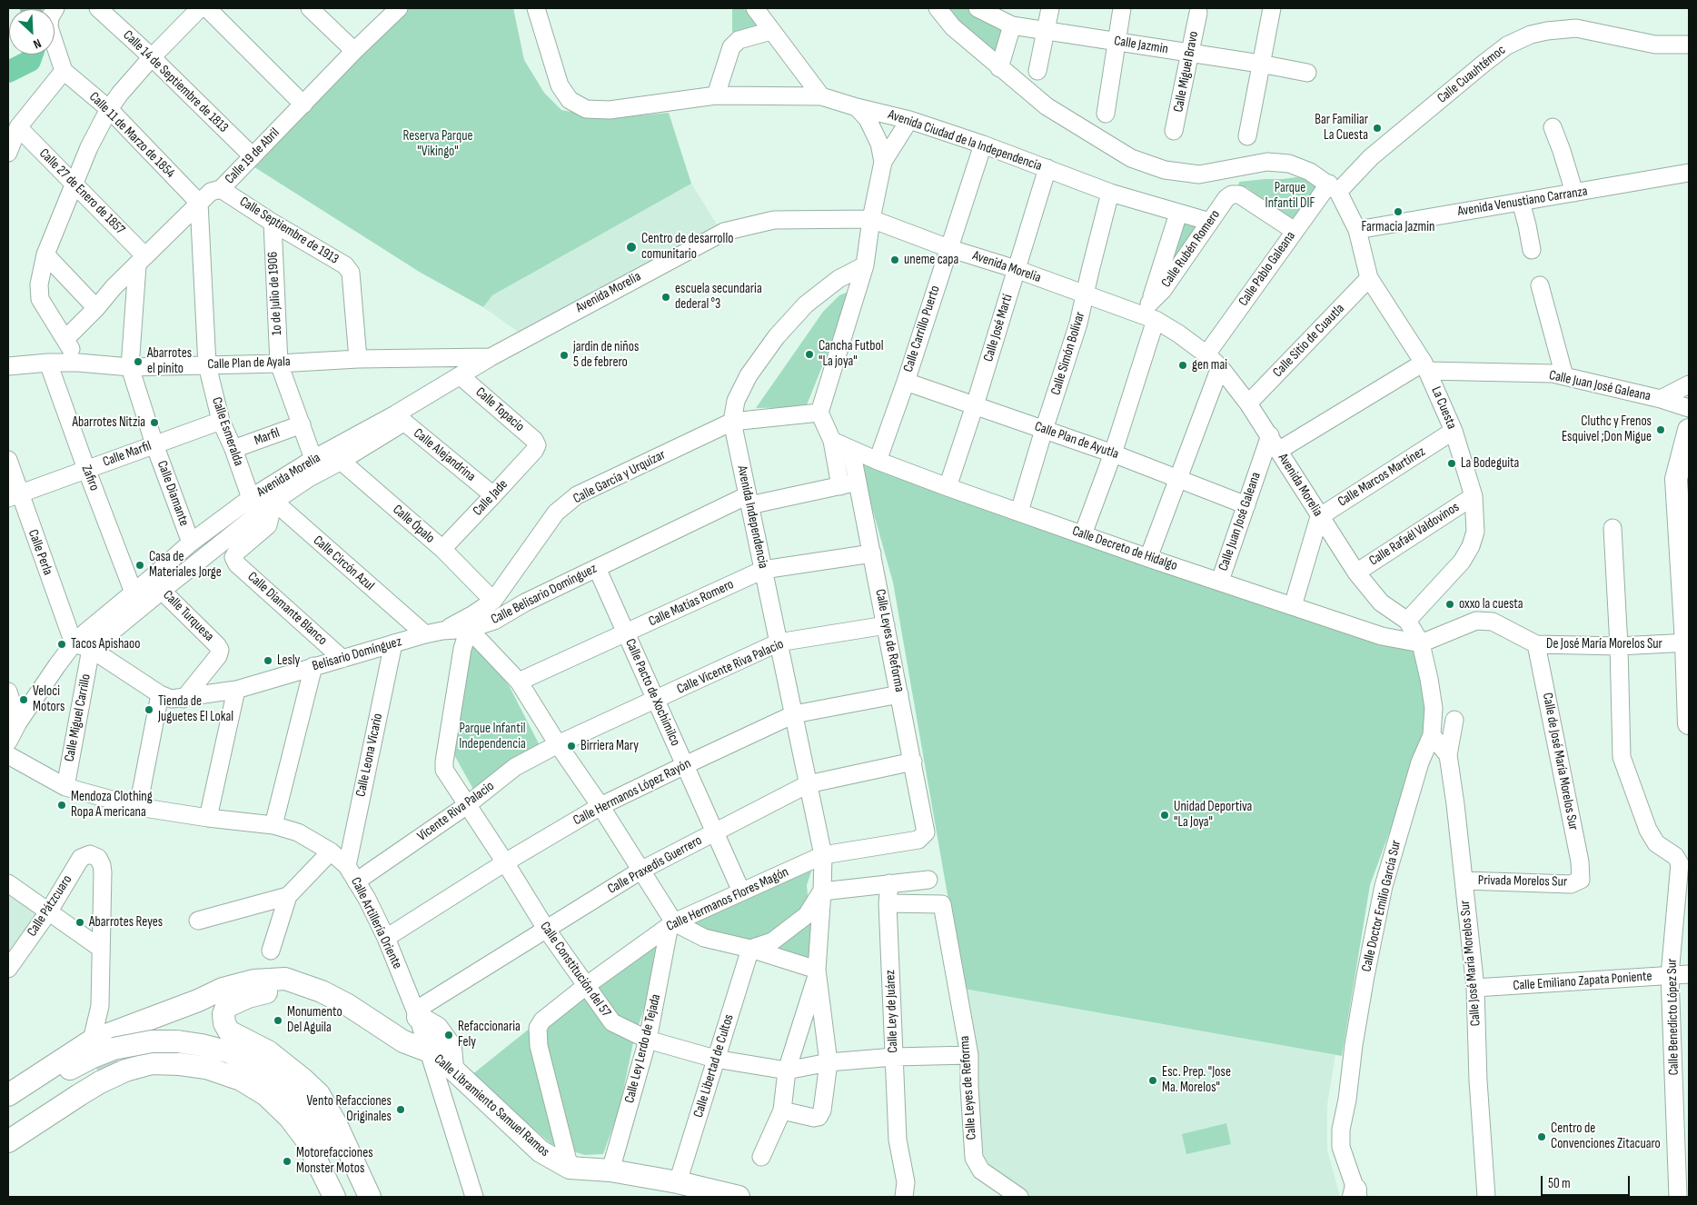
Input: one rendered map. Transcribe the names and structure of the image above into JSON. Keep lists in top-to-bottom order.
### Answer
{
  "streets": {
    "main road": ["Calle Libramiento Samuel Ramos"],
    "street": [
      "Calle Jazmin",
      "Calle Miguel Bravo",
      "Calle Cuauhtémoc",
      "Calle 14 de Septiembre de 1813",
      "Calle 11 de Marzo de 1854",
      "Avenida Ciudad de la Independencia",
      "Calle 19 de Abril",
      "Calle 27 de Enero de 1857",
      "Avenida Venustiano Carranza",
      "Calle Septiembre de 1913",
      "Calle Rubén Romero",
      "Avenida Morelia",
      "Calle Pablo Galeana",
      "1o de Julio de 1906",
      "Calle José Martí",
      "Calle Carrillo Puerto",
      "Calle Sitio de Cuautla",
      "Calle Simón Bolívar",
      "Calle Plan de Ayala",
      "Calle Juan José Galeana",
      "La Cuesta",
      "Calle Topacio",
      "Calle Esmeralda",
      "Marfil",
      "Calle Plan de Ayutla",
      "Calle Marfil",
      "Calle Alejandrina",
      "Calle García y Urquízar",
      "Calle Marcos Martínez",
      "Zafiro",
      "Calle Diamante",
      "Calle Jade",
      "Avenida Independencia",
      "Calle Ópalo",
      "Calle Rafaél Valdovinos",
      "Calle Decreto de Hidalgo",
      "Calle Perla",
      "Calle Circón Azul",
      "Calle Belisario Domínguez",
      "Calle Matías Romero",
      "Calle Diamante Blanco",
      "Calle Turquesa",
      "Calle Leyes de Reforma",
      "De José María Morelos Sur",
      "Belisario Domínguez",
      "Calle Vicente Riva Palacio",
      "Calle Pacto de Xochimilco",
      "Calle Miguel Carrillo",
      "Calle Leona Vicario",
      "Calle de José María Morelos Sur",
      "Calle Hermanos López Rayón",
      "Vicente Riva Palacio",
      "Calle Praxedis Guerrero",
      "Privada Morelos Sur",
      "Calle Hermanos Flores Magón",
      "Calle Pátzcuaro",
      "Calle Doctor Emilio García Sur",
      "Calle Artillería Oriente",
      "Calle José María Morelos Sur",
      "Calle Constitución del 57",
      "Calle Emiliano Zapata Poniente",
      "Calle Ley de Juárez",
      "Calle Benedicto López Sur",
      "Calle Ley Lerdo de Tejada",
      "Calle Libertad de Cultos"
    ]
  },
  "crossings": [
    ["Calle Jazmin", "Calle Miguel Bravo"],
    ["Calle Cuauhtémoc", "Calle Pablo Galeana"],
    ["Calle Cuauhtémoc", "La Cuesta"],
    ["Calle 14 de Septiembre de 1813", "Calle 19 de Abril"],
    ["Calle 11 de Marzo de 1854", "Calle 19 de Abril"],
    ["Calle 11 de Marzo de 1854", "Calle Esmeralda"],
    ["Avenida Ciudad de la Independencia", "Calle Rubén Romero"],
    ["Avenida Ciudad de la Independencia", "Calle José Martí"],
    ["Avenida Ciudad de la Independencia", "Calle Carrillo Puerto"],
    ["Avenida Ciudad de la Independencia", "Calle Simón Bolívar"],
    ["Calle 19 de Abril", "Calle 27 de Enero de 1857"],
    ["Calle 19 de Abril", "Calle Septiembre de 1913"],
    ["Calle 19 de Abril", "Calle Esmeralda"],
    ["Avenida Venustiano Carranza", "La Cuesta"],
    ["Calle Septiembre de 1913", "1o de Julio de 1906"],
    ["Calle Septiembre de 1913", "Calle Plan de Ayala"],
    ["Calle Rubén Romero", "Avenida Morelia"],
    ["Calle Rubén Romero", "Calle Pablo Galeana"],
    ["Avenida Morelia", "Calle Pablo Galeana"],
    ["Avenida Morelia", "1o de Julio de 1906"],
    ["Avenida Morelia", "Calle José Martí"],
    ["Avenida Morelia", "Calle Carrillo Puerto"],
    ["Avenida Morelia", "Calle Sitio de Cuautla"],
    ["Avenida Morelia", "Calle Simón Bolívar"],
    ["Avenida Morelia", "Calle Plan de Ayala"],
    ["Avenida Morelia", "Calle Juan José Galeana"],
    ["Avenida Morelia", "La Cuesta"],
    ["Avenida Morelia", "Calle Topacio"],
    ["Avenida Morelia", "Calle Esmeralda"],
    ["Avenida Morelia", "Calle Alejandrina"],
    ["Avenida Morelia", "Calle Marcos Martínez"],
    ["Avenida Morelia", "Zafiro"],
    ["Avenida Morelia", "Calle Diamante"],
    ["Avenida Morelia", "Calle Ópalo"],
    ["Avenida Morelia", "Calle Rafaél Valdovinos"],
    ["Avenida Morelia", "Calle Perla"],
    ["Avenida Morelia", "Calle Circón Azul"],
    ["Avenida Morelia", "Calle Diamante Blanco"],
    ["Avenida Morelia", "Calle Turquesa"],
    ["Avenida Morelia", "Belisario Domínguez"],
    ["Avenida Morelia", "Calle Doctor Emilio García Sur"],
    ["Calle Pablo Galeana", "La Cuesta"],
    ["1o de Julio de 1906", "Calle Plan de Ayala"],
    ["1o de Julio de 1906", "Marfil"],
    ["Calle José Martí", "Calle Plan de Ayutla"],
    ["Calle José Martí", "Calle Decreto de Hidalgo"],
    ["Calle Carrillo Puerto", "Calle Plan de Ayutla"],
    ["Calle Carrillo Puerto", "Calle Decreto de Hidalgo"],
    ["Calle Sitio de Cuautla", "La Cuesta"],
    ["Calle Simón Bolívar", "Calle Plan de Ayutla"],
    ["Calle Simón Bolívar", "Calle Decreto de Hidalgo"],
    ["Calle Plan de Ayala", "Calle Esmeralda"],
    ["Calle Plan de Ayala", "Zafiro"],
    ["Calle Plan de Ayala", "Calle Diamante"],
    ["Calle Juan José Galeana", "La Cuesta"],
    ["Calle Juan José Galeana", "Calle Plan de Ayutla"],
    ["Calle Juan José Galeana", "Calle Decreto de Hidalgo"],
    ["La Cuesta", "Calle Marcos Martínez"],
    ["La Cuesta", "Calle Rafaél Valdovinos"],
    ["La Cuesta", "Calle Doctor Emilio García Sur"],
    ["Calle Topacio", "Calle Jade"],
    ["Calle Esmeralda", "Marfil"],
    ["Calle Esmeralda", "Calle Marfil"],
    ["Calle Esmeralda", "Calle Circón Azul"],
    ["Calle Esmeralda", "Calle Diamante Blanco"],
    ["Calle Marfil", "Zafiro"],
    ["Calle Marfil", "Calle Diamante"],
    ["Calle Marfil", "Calle Perla"],
    ["Calle Alejandrina", "Calle Jade"],
    ["Calle García y Urquízar", "Avenida Independencia"],
    ["Calle García y Urquízar", "Calle Ópalo"],
    ["Calle García y Urquízar", "Belisario Domínguez"],
    ["Calle Jade", "Calle Ópalo"],
    ["Avenida Independencia", "Calle Belisario Domínguez"],
    ["Avenida Independencia", "Calle Matías Romero"],
    ["Avenida Independencia", "Calle Vicente Riva Palacio"],
    ["Avenida Independencia", "Calle Hermanos López Rayón"],
    ["Avenida Independencia", "Calle Praxedis Guerrero"],
    ["Avenida Independencia", "Calle Hermanos Flores Magón"],
    ["Calle Decreto de Hidalgo", "Calle Leyes de Reforma"],
    ["Calle Decreto de Hidalgo", "De José María Morelos Sur"],
    ["Calle Decreto de Hidalgo", "Calle Doctor Emilio García Sur"],
    ["Calle Perla", "Belisario Domínguez"],
    ["Calle Circón Azul", "Calle Diamante Blanco"],
    ["Calle Circón Azul", "Belisario Domínguez"],
    ["Calle Belisario Domínguez", "Calle Leyes de Reforma"],
    ["Calle Belisario Domínguez", "Belisario Domínguez"],
    ["Calle Belisario Domínguez", "Calle Pacto de Xochimilco"],
    ["Calle Belisario Domínguez", "Calle Constitución del 57"],
    ["Calle Matías Romero", "Calle Leyes de Reforma"],
    ["Calle Matías Romero", "Calle Pacto de Xochimilco"],
    ["Calle Diamante Blanco", "Belisario Domínguez"],
    ["Calle Turquesa", "Belisario Domínguez"],
    ["Calle Leyes de Reforma", "Calle Vicente Riva Palacio"],
    ["Calle Leyes de Reforma", "Calle Hermanos López Rayón"],
    ["Calle Leyes de Reforma", "Calle Praxedis Guerrero"],
    ["Calle Leyes de Reforma", "Calle Hermanos Flores Magón"],
    ["Calle Leyes de Reforma", "Calle Constitución del 57"],
    ["Calle Leyes de Reforma", "Calle Ley de Juárez"],
    ["De José María Morelos Sur", "Calle de José María Morelos Sur"],
    ["De José María Morelos Sur", "Calle Doctor Emilio García Sur"],
    ["De José María Morelos Sur", "Calle Benedicto López Sur"],
    ["Belisario Domínguez", "Calle Miguel Carrillo"],
    ["Belisario Domínguez", "Calle Leona Vicario"],
    ["Belisario Domínguez", "Calle Constitución del 57"],
    ["Calle Vicente Riva Palacio", "Calle Pacto de Xochimilco"],
    ["Calle Vicente Riva Palacio", "Vicente Riva Palacio"],
    ["Calle Pacto de Xochimilco", "Calle Hermanos López Rayón"],
    ["Calle Pacto de Xochimilco", "Calle Praxedis Guerrero"],
    ["Calle Pacto de Xochimilco", "Calle Hermanos Flores Magón"],
    ["Calle Miguel Carrillo", "Calle Artillería Oriente"],
    ["Calle Leona Vicario", "Calle Artillería Oriente"],
    ["Calle de José María Morelos Sur", "Privada Morelos Sur"],
    ["Calle Hermanos López Rayón", "Calle Artillería Oriente"],
    ["Calle Hermanos López Rayón", "Calle Constitución del 57"],
    ["Vicente Riva Palacio", "Calle Artillería Oriente"],
    ["Vicente Riva Palacio", "Calle Constitución del 57"],
    ["Calle Praxedis Guerrero", "Calle Artillería Oriente"],
    ["Calle Praxedis Guerrero", "Calle Constitución del 57"],
    ["Privada Morelos Sur", "Calle José María Morelos Sur"],
    ["Calle Hermanos Flores Magón", "Calle Constitución del 57"],
    ["Calle Hermanos Flores Magón", "Calle Ley Lerdo de Tejada"],
    ["Calle Hermanos Flores Magón", "Calle Libramiento Samuel Ramos"],
    ["Calle Artillería Oriente", "Calle Libramiento Samuel Ramos"],
    ["Calle José María Morelos Sur", "Calle Emiliano Zapata Poniente"],
    ["Calle Constitución del 57", "Calle Ley de Juárez"],
    ["Calle Constitución del 57", "Calle Ley Lerdo de Tejada"],
    ["Calle Constitución del 57", "Calle Libertad de Cultos"],
    ["Calle Emiliano Zapata Poniente", "Calle Benedicto López Sur"],
    ["Calle Ley Lerdo de Tejada", "Calle Libramiento Samuel Ramos"],
    ["Calle Libertad de Cultos", "Calle Libramiento Samuel Ramos"]
  ],
  "parks": ["Reserva Parque \"Vikingo\"", "Parque Infantil DIF", "Parque Infantil Independencia"],
  "places": [
    "Bar Familiar La Cuesta",
    "Farmacia Jazmin",
    "Centro de desarrollo comunitario",
    "uneme capa",
    "escuela secundaria dederal °3",
    "Cancha Futbol \"La joya\"",
    "jardin de niños 5 de febrero",
    "Abarrotes el pinito",
    "gen mai",
    "Abarrotes Nitzia",
    "Cluthc y Frenos Esquivel ;Don Migue",
    "La Bodeguita",
    "Casa de Materiales Jorge",
    "oxxo la cuesta",
    "Tacos Apishaoo",
    "Lesly",
    "Veloci Motors",
    "Tienda de Juguetes El Lokal",
    "Birriera Mary",
    "Mendoza Clothing Ropa A mericana",
    "Unidad Deportiva \"La Joya\"",
    "Abarrotes Reyes",
    "Monumento Del Aguila",
    "Refaccionaria Fely",
    "Esc. Prep. \"Jose Ma. Morelos\"",
    "Vento Refacciones Originales",
    "Centro de Convenciones Zitacuaro",
    "Motorefacciones Monster Motos"
  ],
  "scale_bar": "50 m",
  "north": "bottom right"
}
